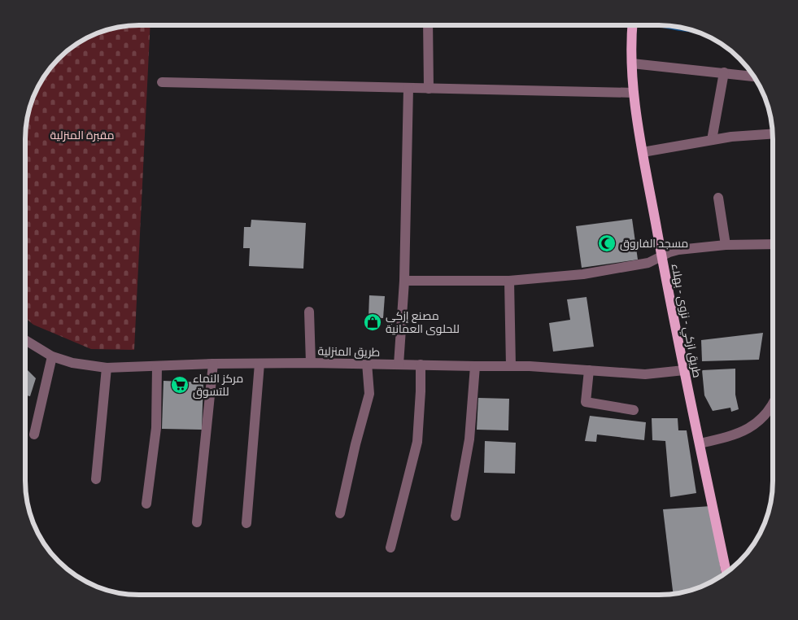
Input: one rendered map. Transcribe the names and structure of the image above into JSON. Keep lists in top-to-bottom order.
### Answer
{
  "streets": {
    "main road": ["طريق ازكي - نزوى - بهلاء"],
    "street": ["طريق المنزلية"]
  },
  "crossings": [
    ["طريق ازكي - نزوى - بهلاء", "طريق المنزلية"]
  ],
  "parks": ["مقبرة المنزلية"],
  "places": {
    "mosque": ["مسجد الفاروق"],
    "shop": ["مصنع إزكي للحلوى العمانية"],
    "supermarket": ["مركز النماء للتسوق"]
  }
}
